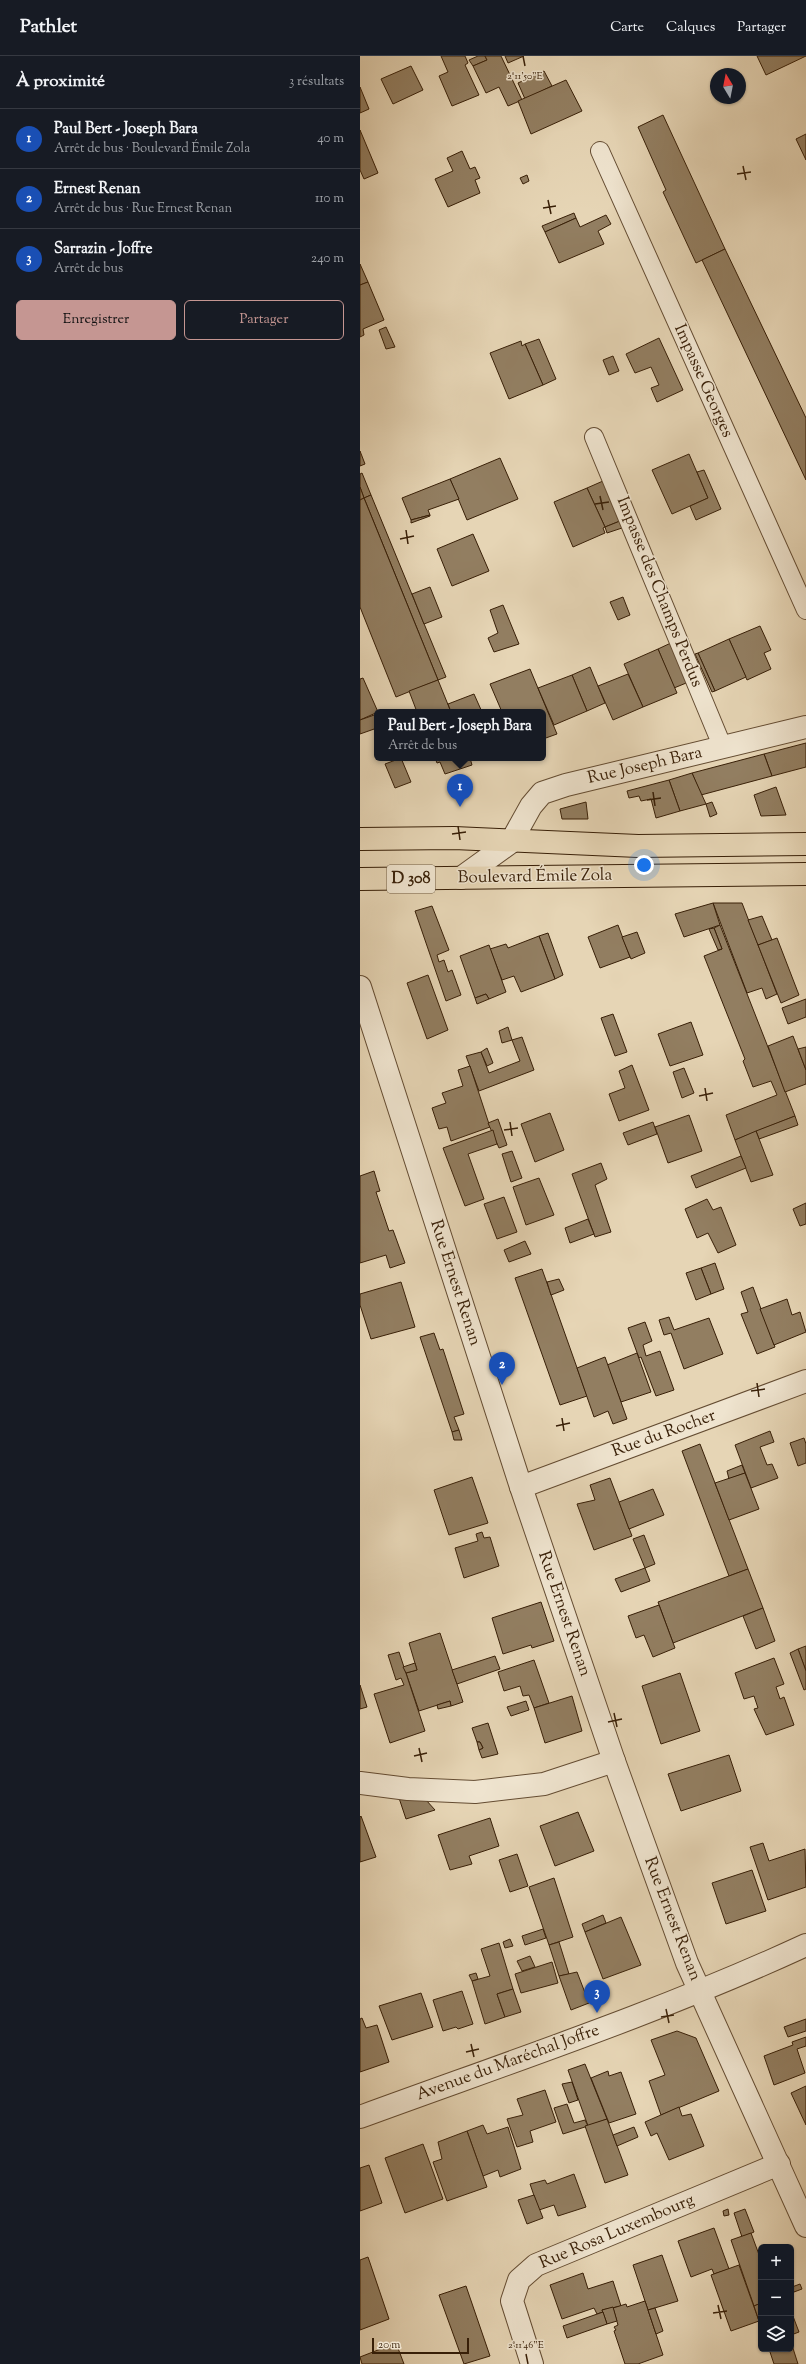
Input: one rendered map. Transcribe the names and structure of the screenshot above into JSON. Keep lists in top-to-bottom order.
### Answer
{
  "streets": {
    "main road": ["Boulevard Émile Zola", "D 308"],
    "street": [
      "Rue Joseph Bara",
      "Rue Ernest Renan",
      "Rue du Rocher",
      "Avenue du Maréchal Joffre",
      "Rue Rosa Luxembourg"
    ],
    "lane": ["Impasse Georges", "Impasse des Champs Perdus"]
  },
  "crossings": [
    ["Impasse des Champs Perdus", "Rue Joseph Bara"],
    ["Rue Joseph Bara", "Boulevard Émile Zola"],
    ["Rue Ernest Renan", "Rue du Rocher"],
    ["Rue Ernest Renan", "Avenue du Maréchal Joffre"],
    ["Rue Ernest Renan", "Rue Rosa Luxembourg"]
  ],
  "scale_bar": "20 m",
  "north": "top",
  "page": {
    "header": "Pathlet",
    "nav": ["Carte", "Calques", "Partager"],
    "heading": ["À proximité", "3 résultats"],
    "list": [
      {
        "mark": "1",
        "name": "Paul Bert - Joseph Bara",
        "note": "Arrêt de bus · Boulevard Émile Zola",
        "value": "40 m"
      },
      {
        "mark": "2",
        "name": "Ernest Renan",
        "note": "Arrêt de bus · Rue Ernest Renan",
        "value": "110 m"
      },
      {
        "mark": "3",
        "name": "Sarrazin - Joffre",
        "note": "Arrêt de bus",
        "value": "240 m"
      }
    ],
    "buttons": ["Enregistrer", "Partager"],
    "popup": ["Paul Bert - Joseph Bara", "Arrêt de bus"],
    "pins": ["1", "2", "3"],
    "map_buttons": ["+", "−"],
    "scale": "20 m"
  },
  "coordinates": ["2°11'50\"E", "2°11'46\"E"]
}
